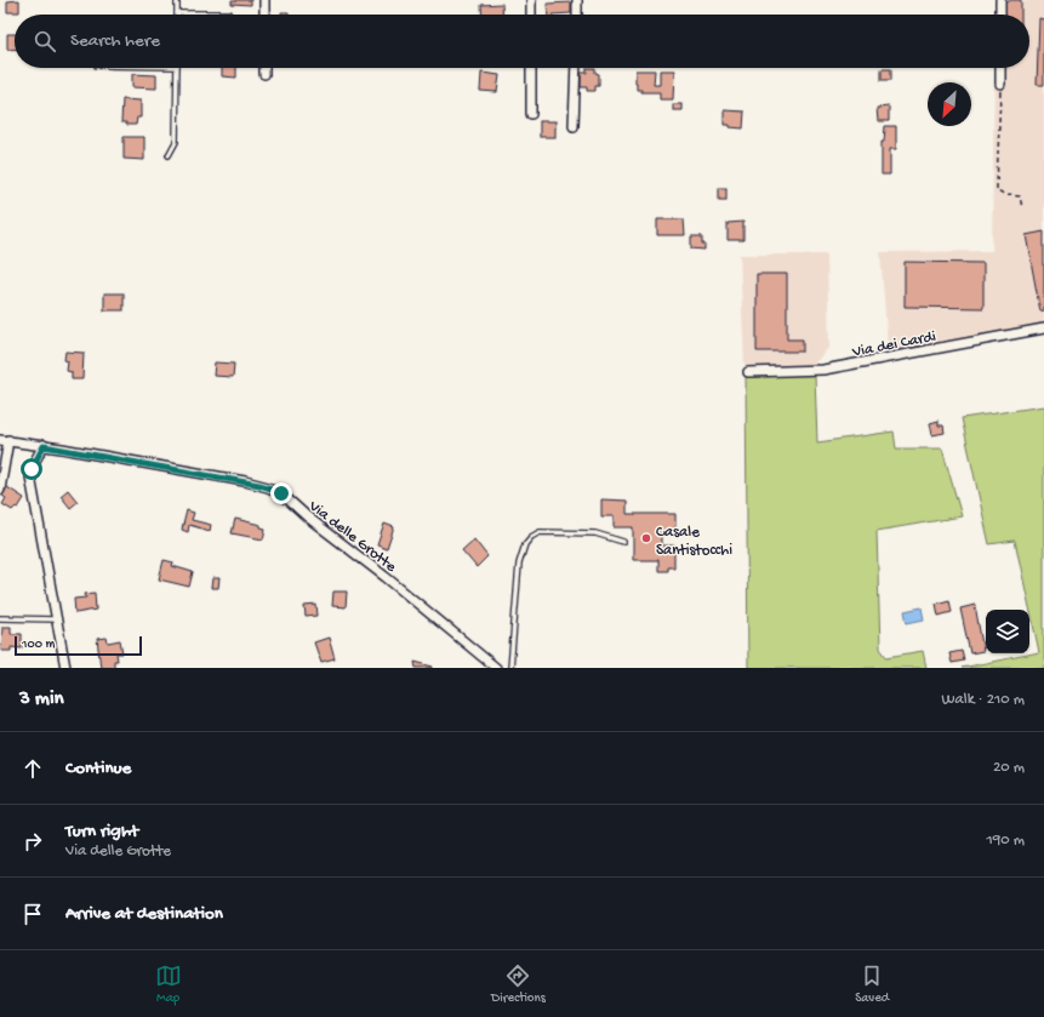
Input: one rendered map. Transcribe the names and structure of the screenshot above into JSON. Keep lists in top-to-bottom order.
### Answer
{
  "streets": {
    "street": ["Via dei Cardi", "Via delle Grotte"]
  },
  "places": ["Casale Santistocchi"],
  "scale_bar": "100 m",
  "north": "bottom left",
  "page": {
    "search": "Search here",
    "scale": "100 m",
    "heading": ["3 min", "Walk · 210 m"],
    "list": [
      ["Continue", "20 m"],
      ["Turn right", "Via delle Grotte", "190 m"],
      "Arrive at destination"
    ],
    "nav": ["Map", "Directions", "Saved"]
  }
}
